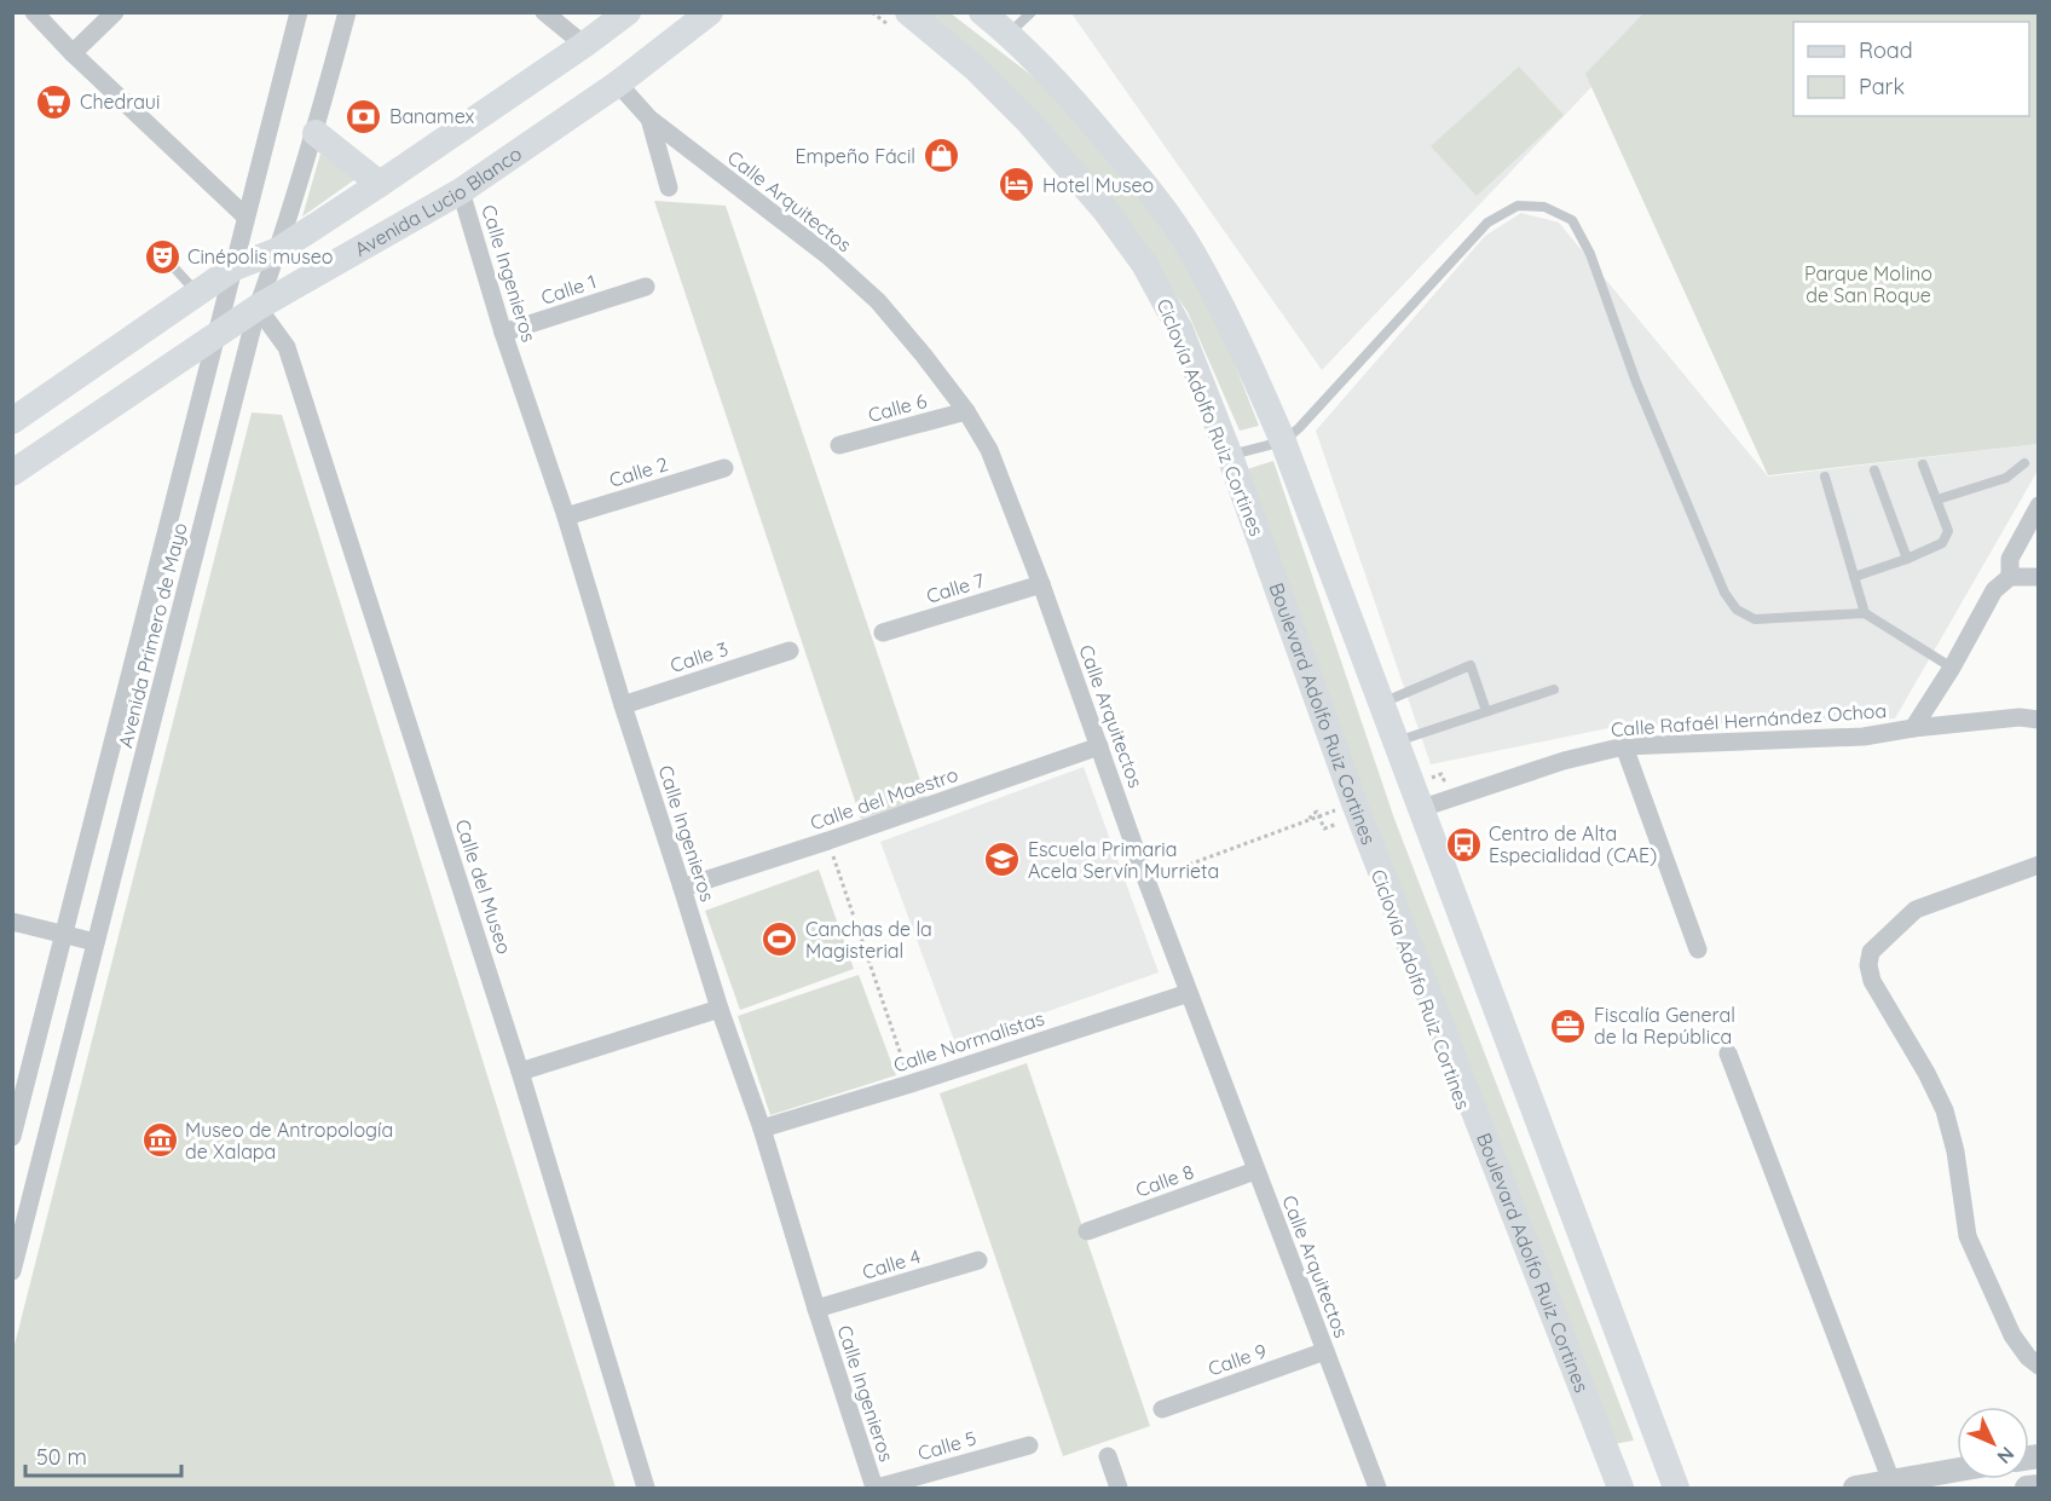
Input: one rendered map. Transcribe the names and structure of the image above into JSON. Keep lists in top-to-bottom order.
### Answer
{
  "streets": {
    "main road": ["Avenida Lucio Blanco", "Boulevard Adolfo Ruiz Cortines"],
    "street": [
      "Calle Arquitectos",
      "Calle Ingenieros",
      "Calle 1",
      "Calle 6",
      "Calle 2",
      "Calle 7",
      "Avenida Primero de Mayo",
      "Calle 3",
      "Calle Rafaél Hernández Ochoa",
      "Calle del Maestro",
      "Calle del Museo",
      "Calle Normalistas",
      "Calle 8",
      "Calle 4",
      "Calle 9",
      "Calle 5"
    ]
  },
  "crossings": [
    ["Avenida Lucio Blanco", "Calle Arquitectos"],
    ["Avenida Lucio Blanco", "Calle Ingenieros"],
    ["Avenida Lucio Blanco", "Avenida Primero de Mayo"],
    ["Avenida Lucio Blanco", "Calle del Museo"],
    ["Calle Arquitectos", "Calle 6"],
    ["Calle Arquitectos", "Calle 7"],
    ["Calle Arquitectos", "Calle del Maestro"],
    ["Calle Arquitectos", "Calle Normalistas"],
    ["Calle Arquitectos", "Calle 8"],
    ["Calle Arquitectos", "Calle 9"],
    ["Calle Ingenieros", "Calle 1"],
    ["Calle Ingenieros", "Calle 2"],
    ["Calle Ingenieros", "Calle 3"],
    ["Calle Ingenieros", "Calle del Maestro"],
    ["Calle Ingenieros", "Calle Normalistas"],
    ["Calle Ingenieros", "Calle 4"],
    ["Calle Ingenieros", "Calle 5"],
    ["Avenida Primero de Mayo", "Calle del Museo"]
  ],
  "parks": ["Parque Molino de San Roque"],
  "places": {
    "supermarket": ["Chedraui"],
    "bank": ["Banamex"],
    "shop": ["Empeño Fácil"],
    "hotel": ["Hotel Museo"],
    "theatre": ["Cinépolis museo"],
    "bus stop": ["Centro de Alta Especialidad (CAE)"],
    "school or university": ["Escuela Primaria Acela Servín Murrieta"],
    "sports": ["Canchas de la Magisterial"],
    "office": ["Fiscalía General de la República"],
    "museum": ["Museo de Antropología de Xalapa"]
  },
  "legend": ["Road", "Park"],
  "scale_bar": "50 m",
  "north": "bottom right"
}
